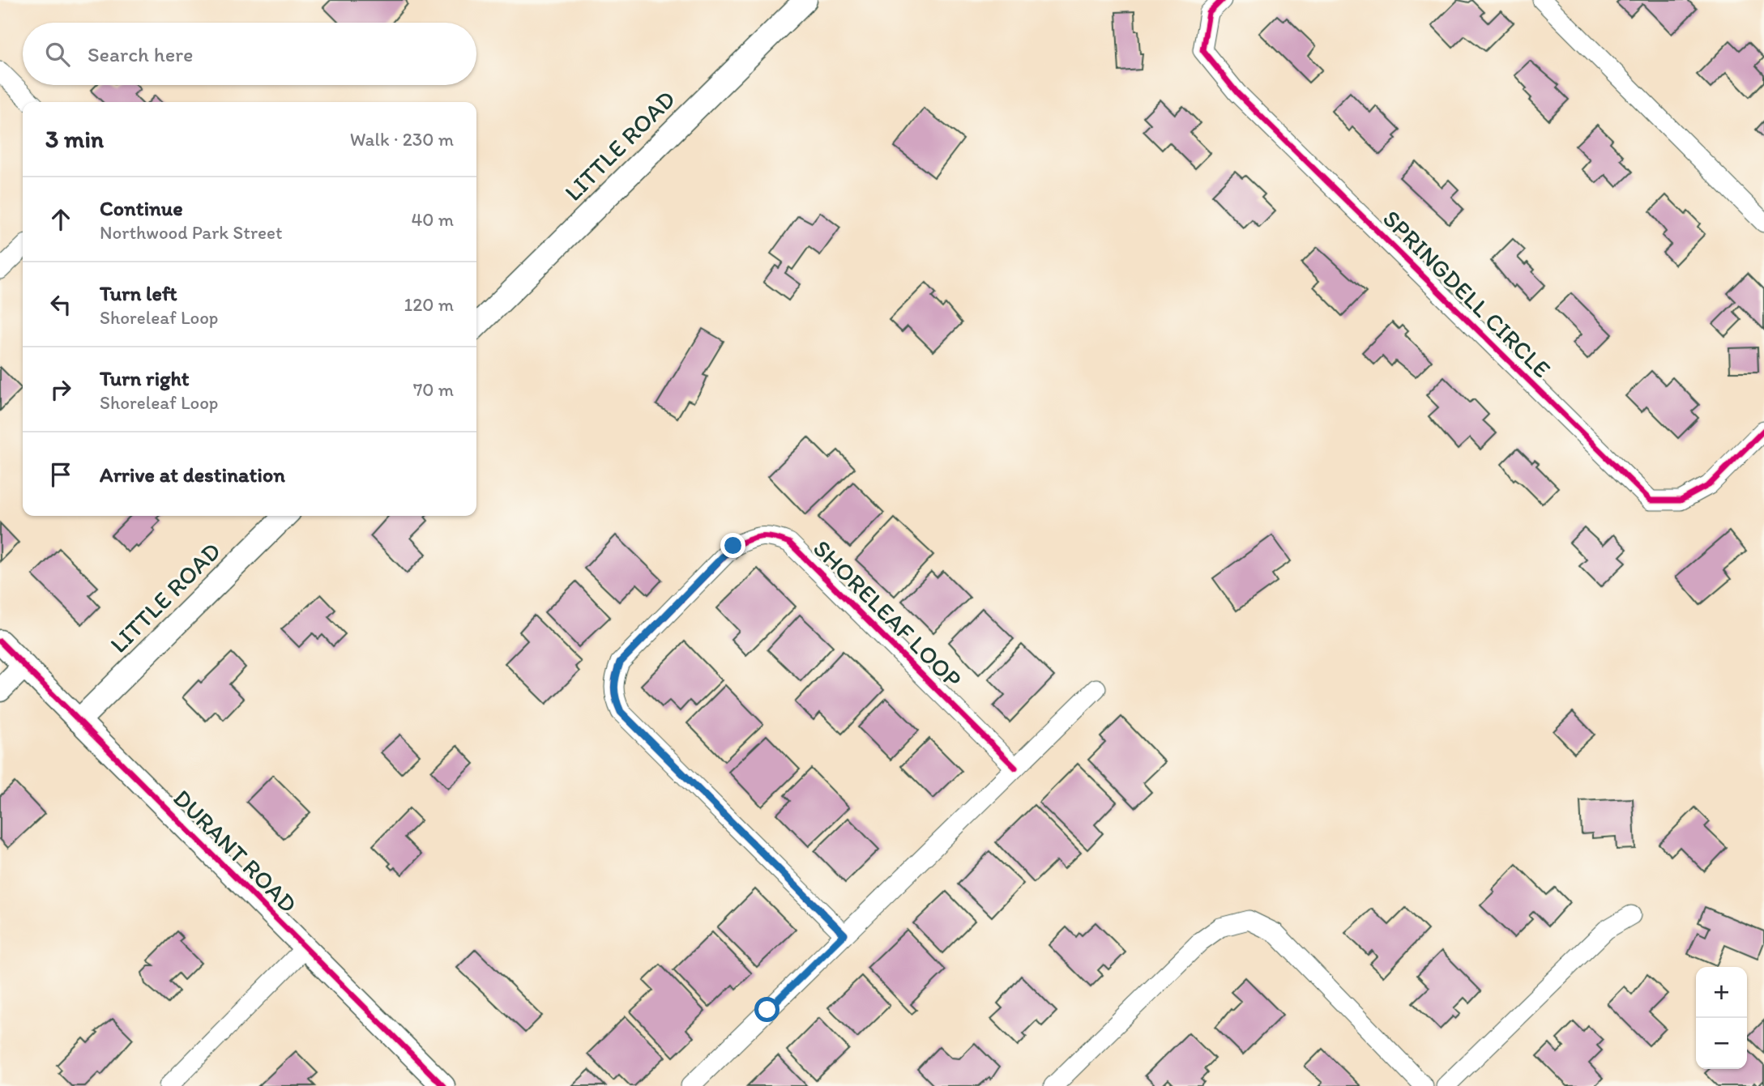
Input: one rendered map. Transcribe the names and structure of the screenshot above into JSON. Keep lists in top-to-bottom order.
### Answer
{
  "streets": {
    "street": [
      "LITTLE ROAD",
      "SPRINGDELL CIRCLE",
      "SHORELEAF LOOP",
      "DURANT ROAD"
    ]
  },
  "crossings": [
    ["LITTLE ROAD", "DURANT ROAD"]
  ],
  "page": {
    "search": "Search here",
    "heading": ["3 min", "Walk · 230 m"],
    "list": [
      ["Continue", "Northwood Park Street", "40 m"],
      ["Turn left", "Shoreleaf Loop", "120 m"],
      ["Turn right", "Shoreleaf Loop", "70 m"],
      "Arrive at destination"
    ],
    "map_buttons": ["+", "−"]
  }
}
